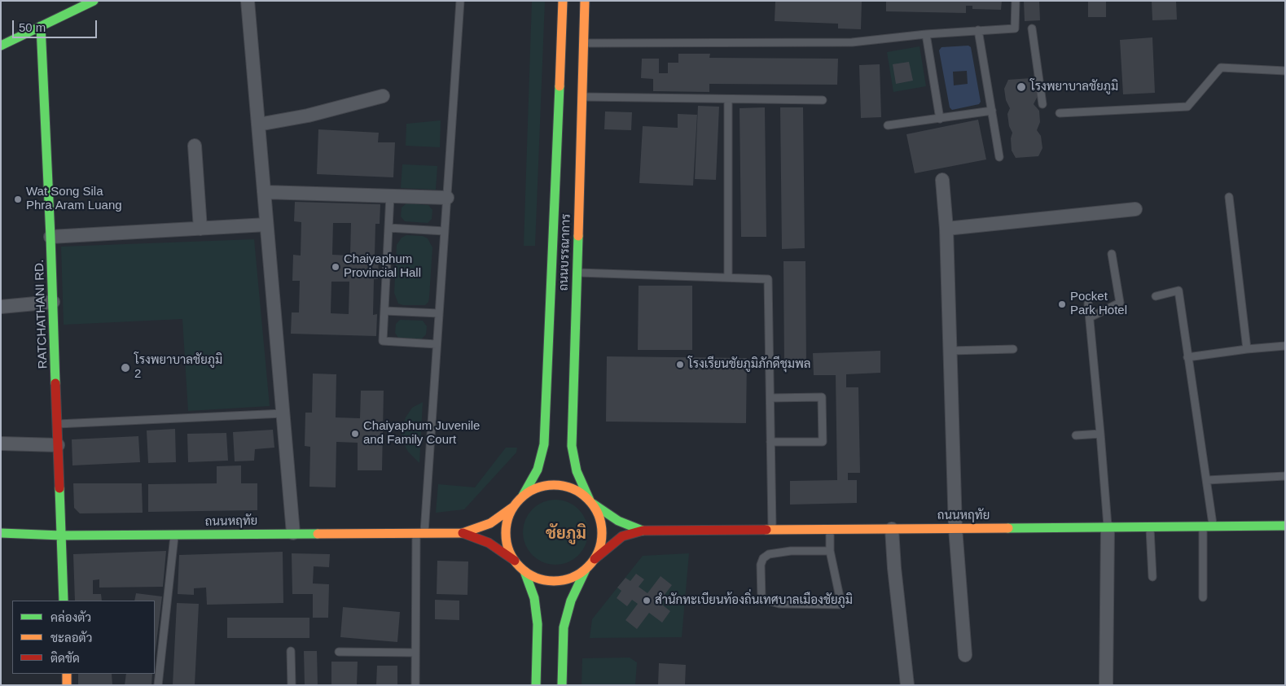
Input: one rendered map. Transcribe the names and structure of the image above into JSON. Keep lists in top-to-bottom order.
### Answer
{
  "streets": {
    "main road": ["ถนนบรรณาการ", "RATCHATHANI RD.", "ถนนหฤทัย"]
  },
  "crossings": [
    ["ถนนบรรณาการ", "ถนนหฤทัย"],
    ["RATCHATHANI RD.", "ถนนหฤทัย"]
  ],
  "districts": ["ชัยภูมิ"],
  "places": [
    "โรงพยาบาลชัยภูมิ",
    "Wat Song Sila Phra Aram Luang",
    "Chaiyaphum Provincial Hall",
    "Pocket Park Hotel",
    "โรงเรียนชัยภูมิภักดีชุมพล",
    "โรงพยาบาลชัยภูมิ 2",
    "Chaiyaphum Juvenile and Family Court",
    "สำนักทะเบียนท้องถิ่นเทศบาลเมืองชัยภูมิ"
  ],
  "legend": ["คล่องตัว", "ชะลอตัว", "ติดขัด"],
  "scale_bar": "50 m"
}
